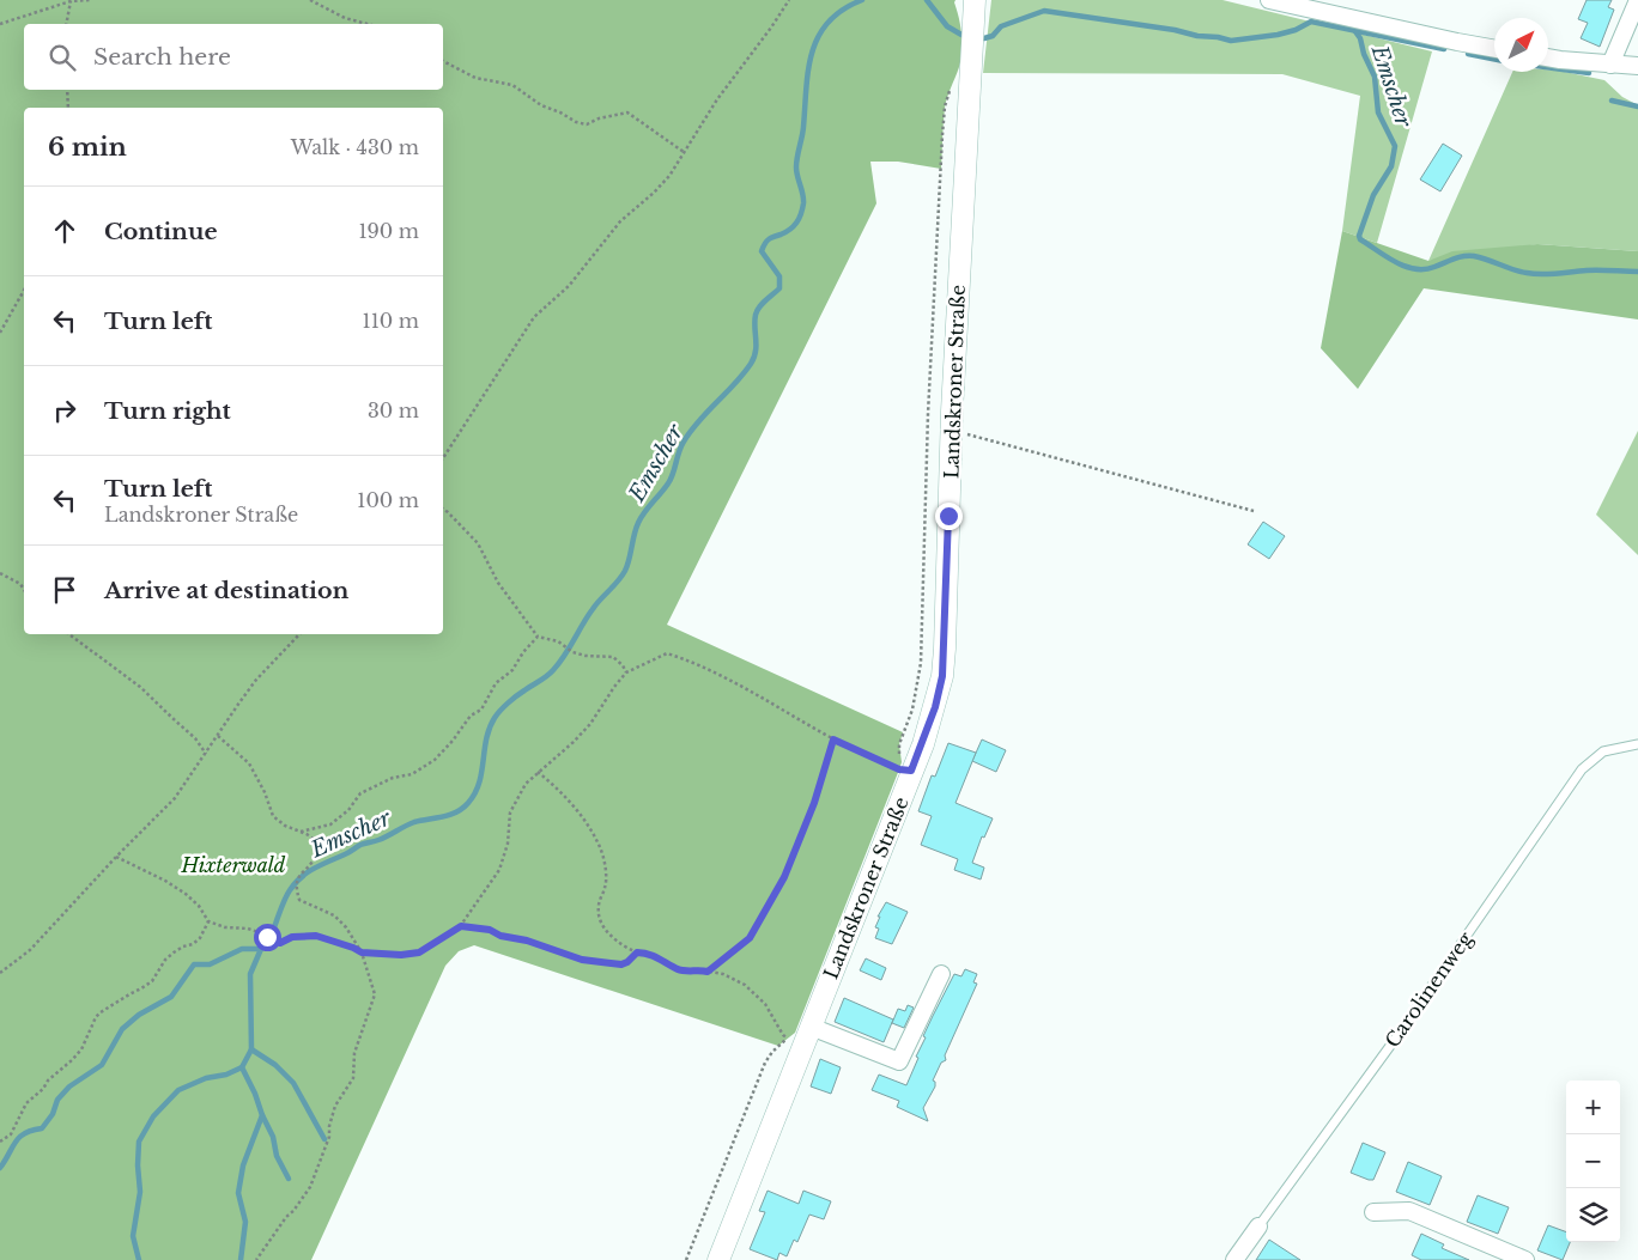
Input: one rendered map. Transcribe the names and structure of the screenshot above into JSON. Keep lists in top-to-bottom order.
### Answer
{
  "streets": {
    "street": ["Landskroner Straße", "Carolinenweg"]
  },
  "water": ["Emscher"],
  "parks": ["Hixterwald"],
  "north": "top right",
  "page": {
    "search": "Search here",
    "heading": ["6 min", "Walk · 430 m"],
    "list": [
      ["Continue", "190 m"],
      ["Turn left", "110 m"],
      ["Turn right", "30 m"],
      ["Turn left", "Landskroner Straße", "100 m"],
      "Arrive at destination"
    ],
    "map_buttons": ["+", "−"]
  }
}
